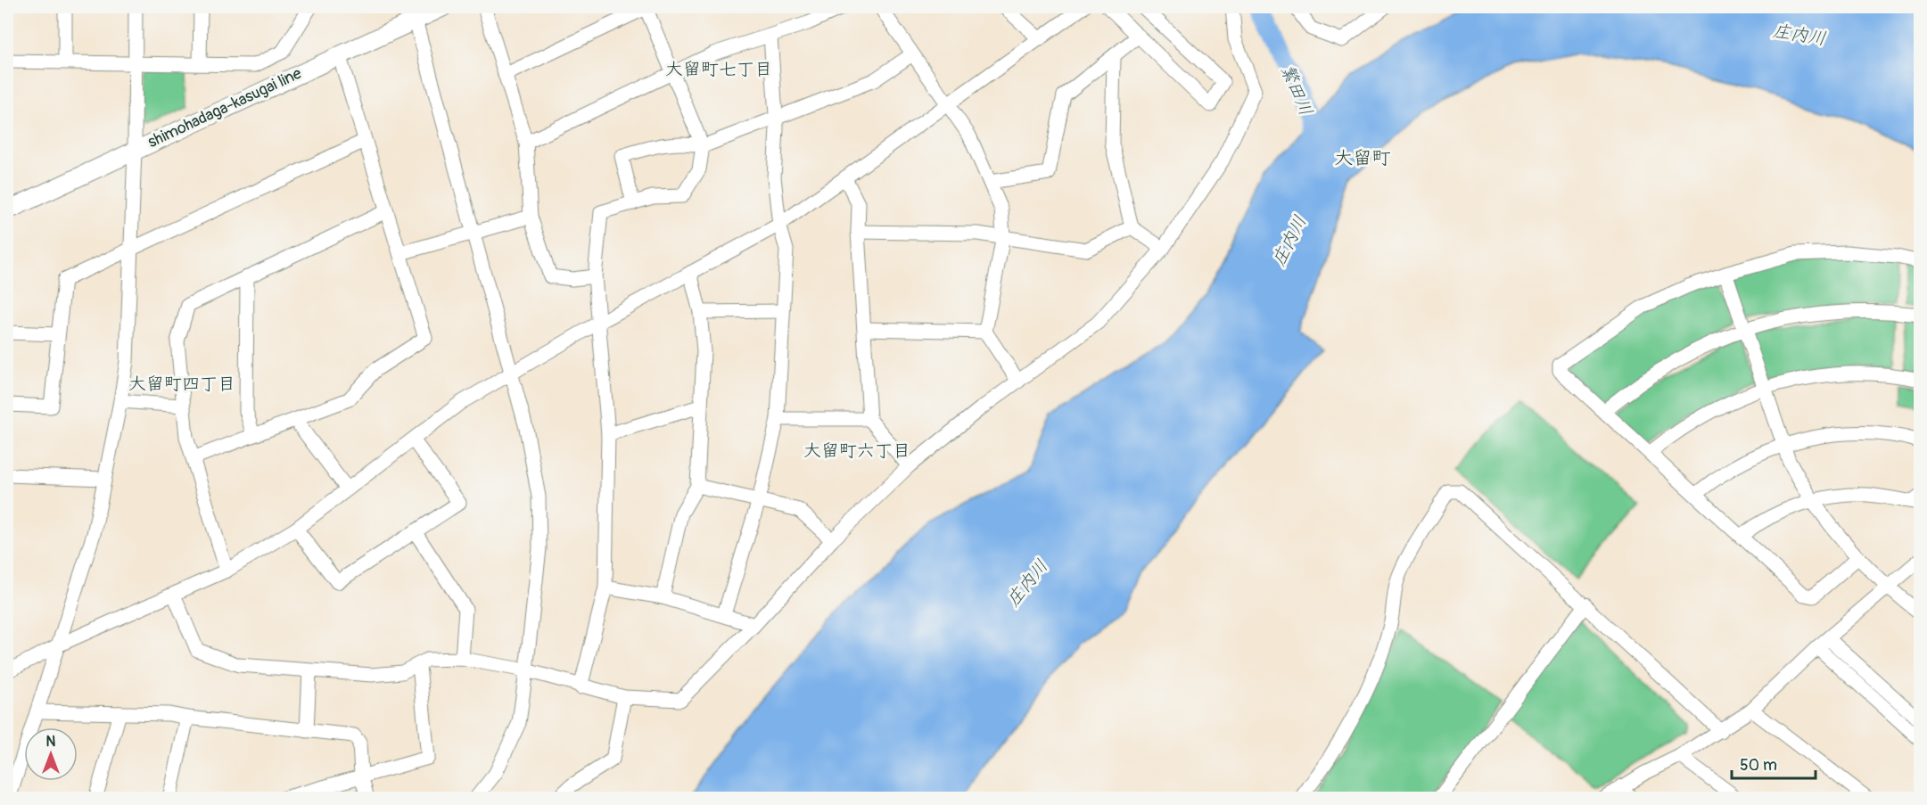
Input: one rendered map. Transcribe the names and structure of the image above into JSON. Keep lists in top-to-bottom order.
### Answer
{
  "streets": {
    "main road": ["shimohadaga-kasugai line"]
  },
  "districts": [
    "大留町七丁目",
    "大留町",
    "大留町四丁目",
    "大留町六丁目"
  ],
  "water": ["庄内川", "繁田川"],
  "scale_bar": "50 m",
  "north": "top"
}
